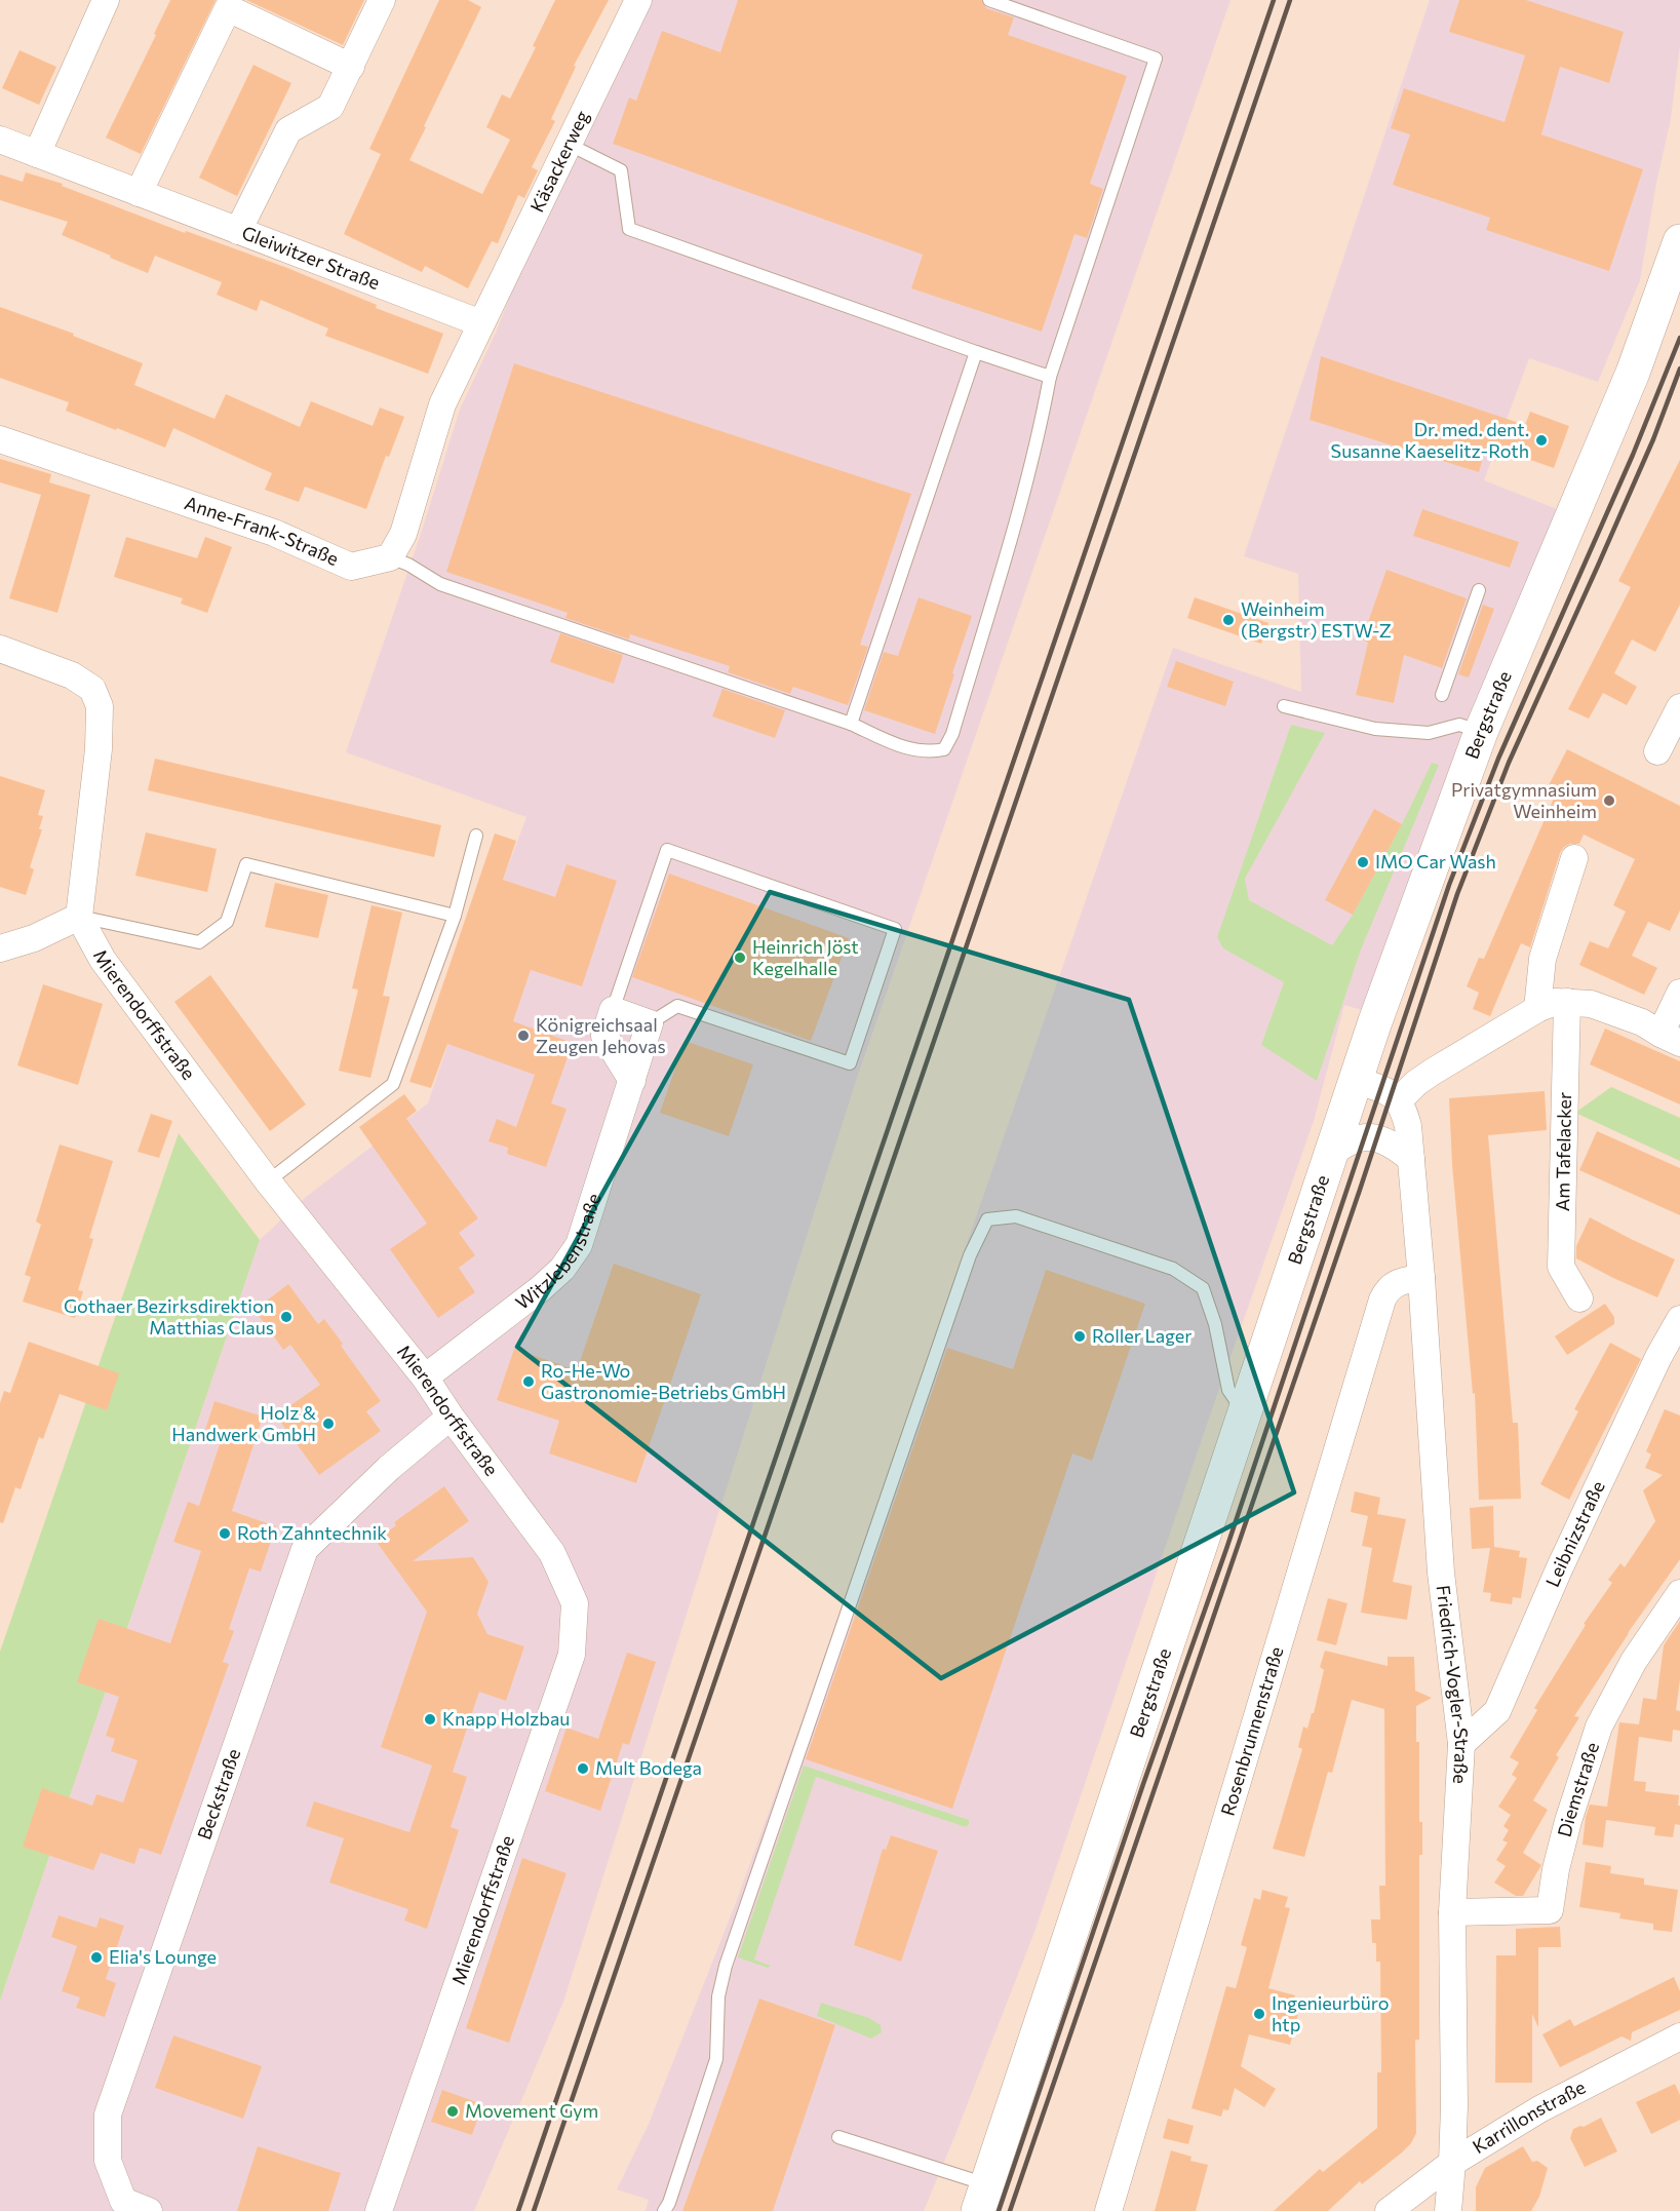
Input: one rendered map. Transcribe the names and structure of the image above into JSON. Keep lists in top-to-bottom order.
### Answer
{
  "streets": {
    "main road": ["Bergstraße"],
    "street": [
      "Käsackerweg",
      "Gleiwitzer Straße",
      "Anne-Frank-Straße",
      "Mierendorffstraße",
      "Am Tafelacker",
      "Witzlebenstraße",
      "Leibnizstraße",
      "Friedrich-Vogler-Straße",
      "Rosenbrunnenstraße",
      "Diemstraße",
      "Beckstraße",
      "Karrillonstraße"
    ]
  },
  "crossings": [
    ["Käsackerweg", "Gleiwitzer Straße"],
    ["Mierendorffstraße", "Witzlebenstraße"],
    ["Mierendorffstraße", "Beckstraße"],
    ["Leibnizstraße", "Friedrich-Vogler-Straße"],
    ["Friedrich-Vogler-Straße", "Rosenbrunnenstraße"],
    ["Friedrich-Vogler-Straße", "Diemstraße"],
    ["Friedrich-Vogler-Straße", "Karrillonstraße"]
  ],
  "places": [
    "Dr. med. dent. Susanne Kaeselitz-Roth",
    "Weinheim (Bergstr) ESTW-Z",
    "Privatgymnasium Weinheim",
    "IMO Car Wash",
    "Heinrich Jöst Kegelhalle",
    "Königreichsaal Zeugen Jehovas",
    "Gothaer Bezirksdirektion Matthias Claus",
    "Roller Lager",
    "Ro-He-Wo Gastronomie-Betriebs GmbH",
    "Holz & Handwerk GmbH",
    "Roth Zahntechnik",
    "Knapp Holzbau",
    "Mult Bodega",
    "Elia's Lounge",
    "Ingenieurbüro htp",
    "Movement Gym"
  ]
}
